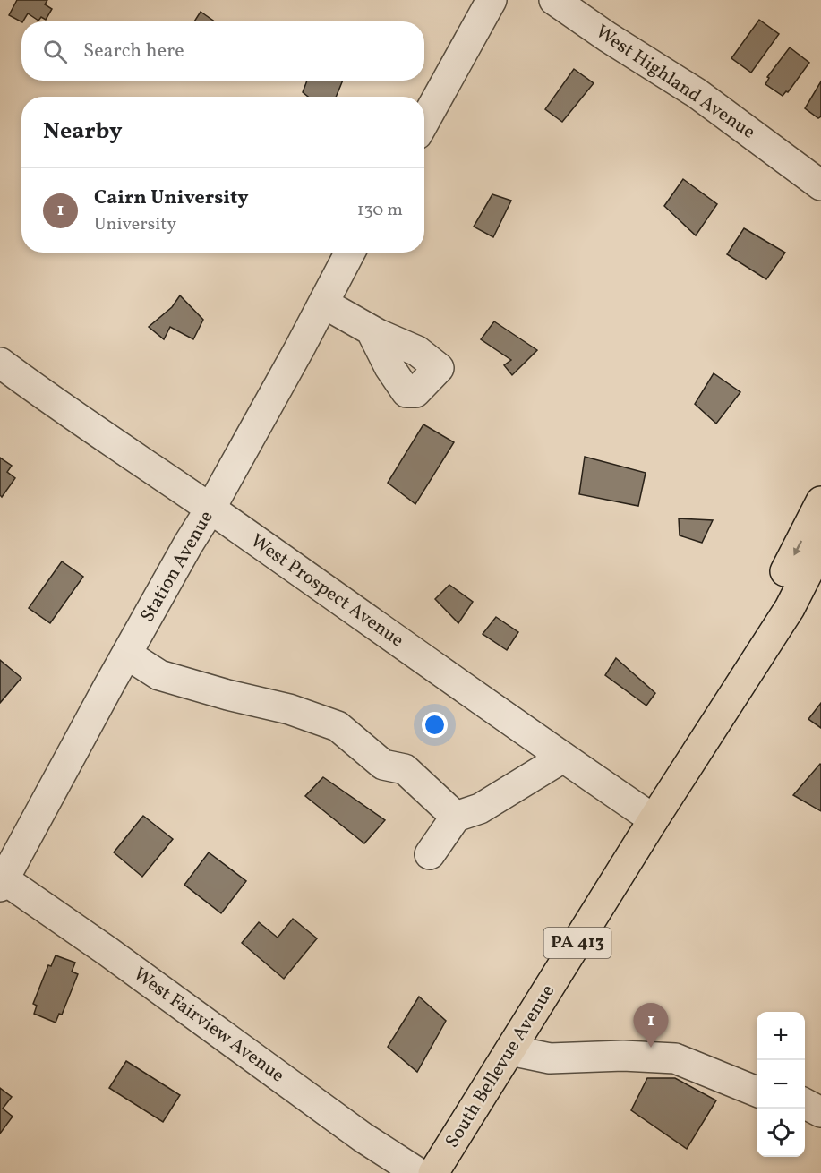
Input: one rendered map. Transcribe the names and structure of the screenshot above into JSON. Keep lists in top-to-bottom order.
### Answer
{
  "streets": {
    "main road": ["PA 413", "South Bellevue Avenue"],
    "street": [
      "West Highland Avenue",
      "Station Avenue",
      "West Prospect Avenue",
      "West Fairview Avenue"
    ]
  },
  "crossings": [
    ["Station Avenue", "West Prospect Avenue"],
    ["Station Avenue", "West Fairview Avenue"],
    ["West Prospect Avenue", "South Bellevue Avenue"]
  ],
  "page": {
    "search": "Search here",
    "heading": "Nearby",
    "list": [
      {
        "mark": "1",
        "name": "Cairn University",
        "note": "University",
        "value": "130 m"
      }
    ],
    "pins": "1",
    "map_buttons": ["+", "−"]
  }
}
